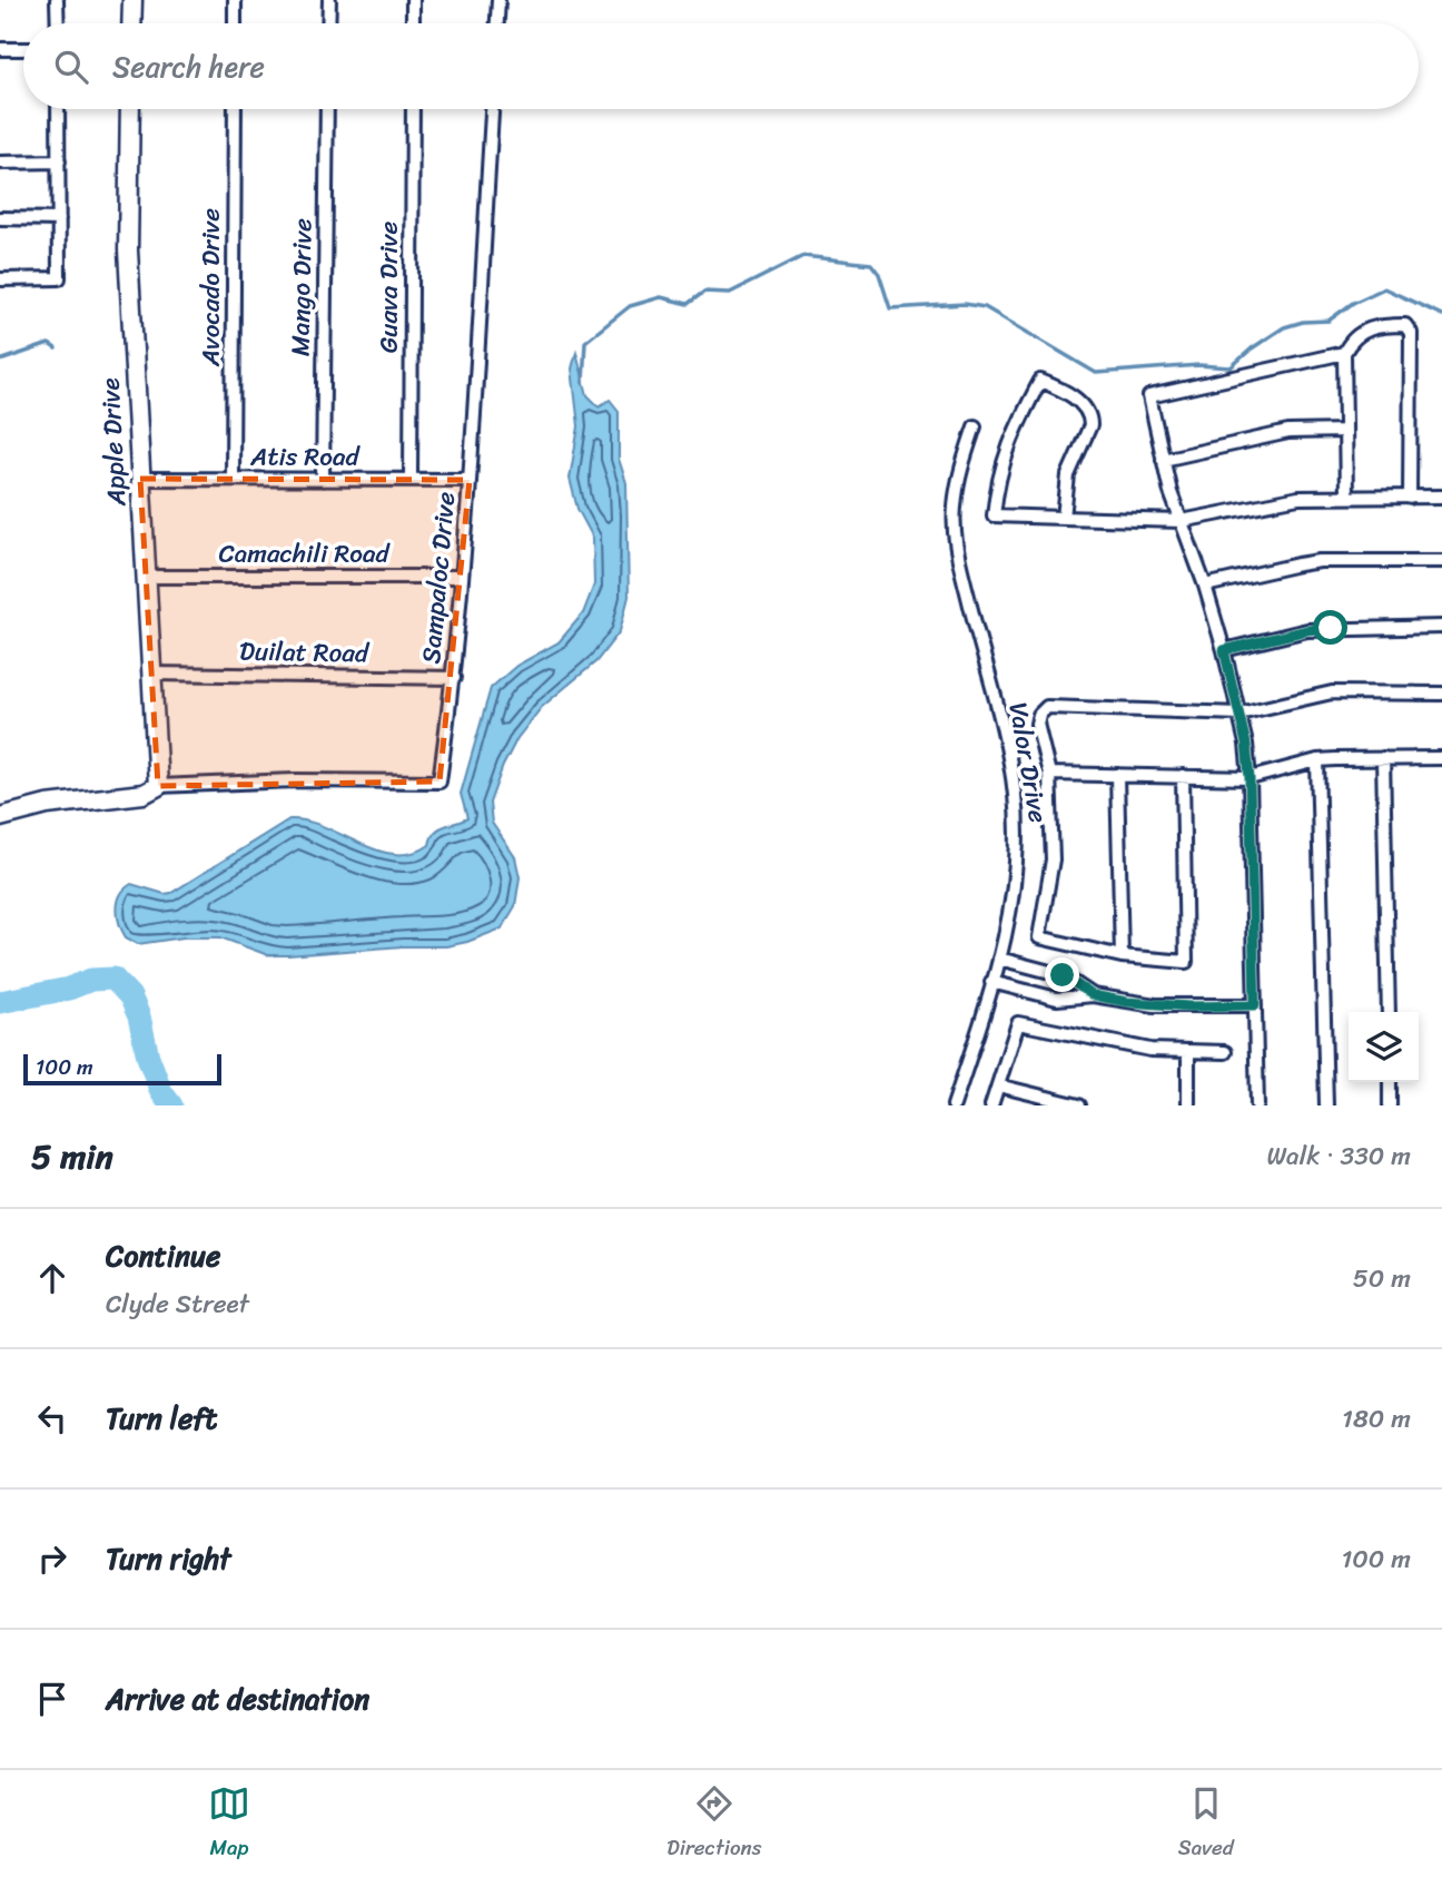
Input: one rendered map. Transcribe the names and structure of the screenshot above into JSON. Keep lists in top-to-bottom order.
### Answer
{
  "streets": {
    "street": [
      "Avocado Drive",
      "Mango Drive",
      "Guava Drive",
      "Apple Drive",
      "Atis Road",
      "Camachili Road",
      "Sampaloc Drive",
      "Duilat Road",
      "Valor Drive"
    ]
  },
  "crossings": [
    ["Avocado Drive", "Atis Road"],
    ["Mango Drive", "Atis Road"],
    ["Guava Drive", "Atis Road"],
    ["Apple Drive", "Atis Road"],
    ["Apple Drive", "Camachili Road"],
    ["Apple Drive", "Sampaloc Drive"],
    ["Apple Drive", "Duilat Road"],
    ["Atis Road", "Sampaloc Drive"],
    ["Camachili Road", "Sampaloc Drive"],
    ["Sampaloc Drive", "Duilat Road"]
  ],
  "scale_bar": "100 m",
  "page": {
    "search": "Search here",
    "scale": "100 m",
    "heading": ["5 min", "Walk · 330 m"],
    "list": [
      ["Continue", "Clyde Street", "50 m"],
      ["Turn left", "180 m"],
      ["Turn right", "100 m"],
      "Arrive at destination"
    ],
    "nav": ["Map", "Directions", "Saved"]
  }
}
